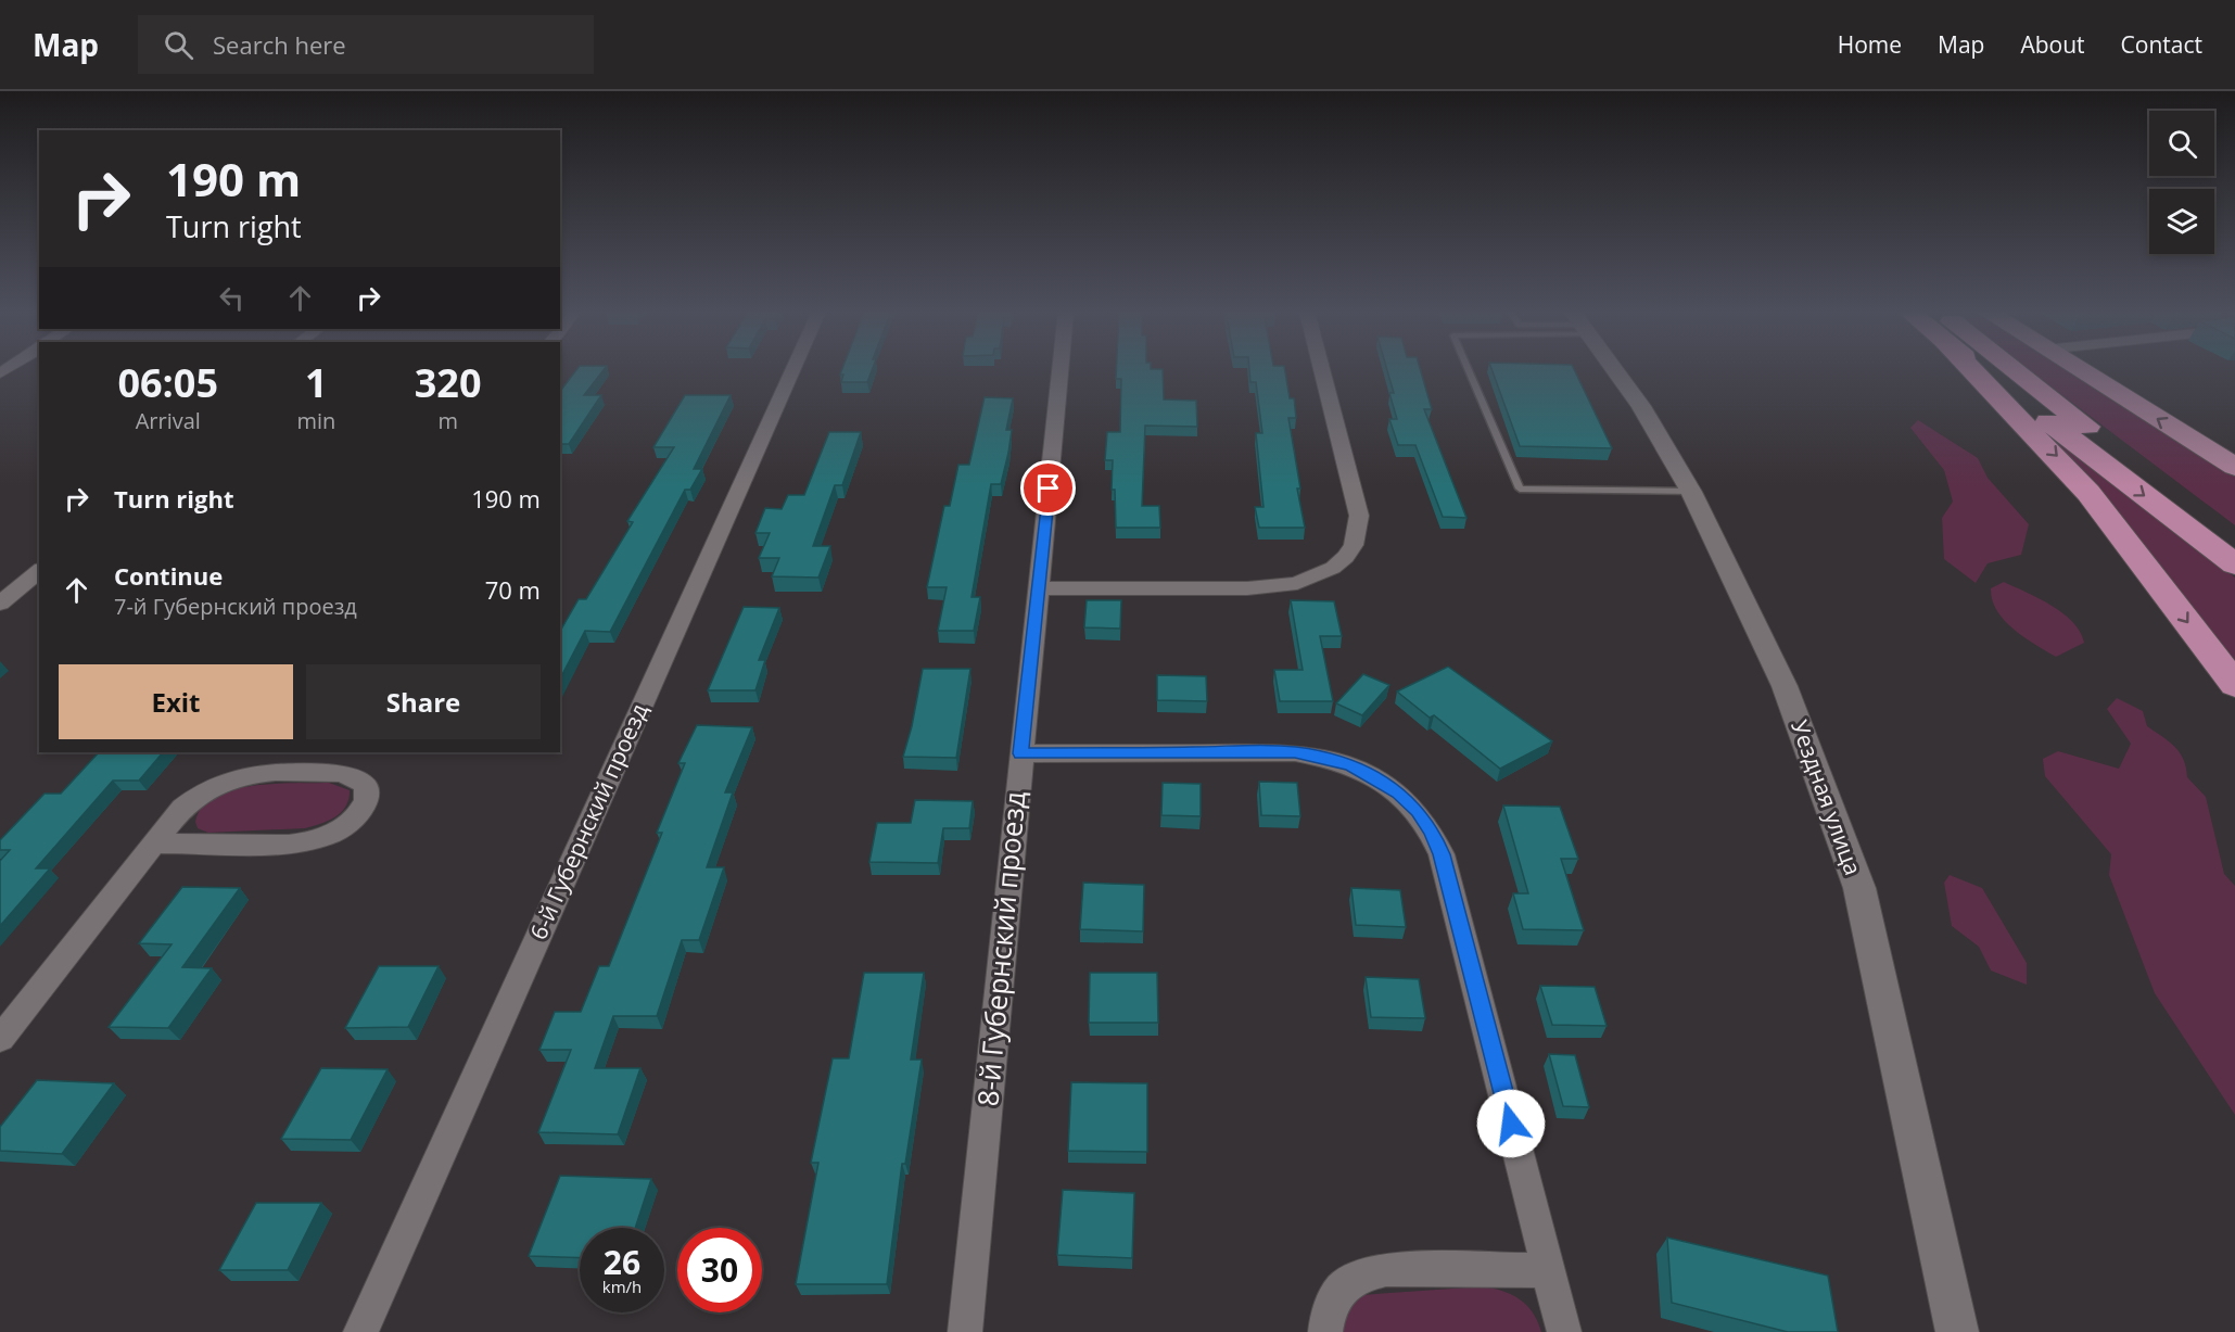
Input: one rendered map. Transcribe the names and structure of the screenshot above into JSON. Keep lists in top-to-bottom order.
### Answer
{
  "streets": {
    "street": ["Уездная улица", "6-й Губернский проезд", "8-й Губернский проезд"]
  },
  "page": {
    "header": "Map",
    "search": "Search here",
    "nav": [
      "Home",
      "Map",
      "About",
      "Contact"
    ],
    "turn": ["190 m", "Turn right"],
    "eta": [
      "06:05",
      "Arrival",
      "1",
      "min",
      "320",
      "m"
    ],
    "list": [
      {
        "name": "Turn right",
        "value": "190 m"
      },
      {
        "name": "Continue",
        "note": "7-й Губернский проезд",
        "value": "70 m"
      }
    ],
    "buttons": ["Exit", "Share"],
    "speed": "26 km/h",
    "limit": "30"
  }
}
